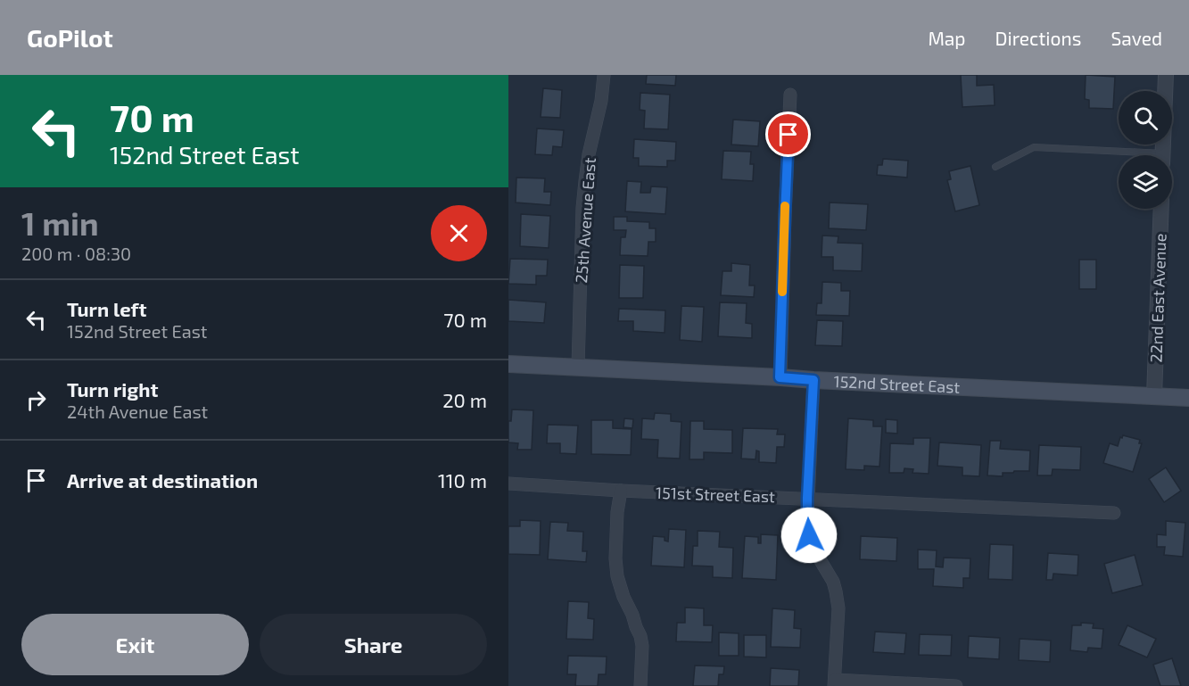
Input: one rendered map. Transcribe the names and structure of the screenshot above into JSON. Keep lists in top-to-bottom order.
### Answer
{
  "streets": {
    "main road": ["152nd Street East"],
    "street": ["25th Avenue East", "22nd East Avenue", "151st Street East"]
  },
  "crossings": [
    ["25th Avenue East", "152nd Street East"],
    ["22nd East Avenue", "152nd Street East"]
  ],
  "page": {
    "header": "GoPilot",
    "nav": ["Map", "Directions", "Saved"],
    "turn": ["70 m", "152nd Street East"],
    "heading": ["1 min", "200 m · 08:30"],
    "list": [
      {
        "name": "Turn left",
        "note": "152nd Street East",
        "value": "70 m"
      },
      {
        "name": "Turn right",
        "note": "24th Avenue East",
        "value": "20 m"
      },
      {
        "name": "Arrive at destination",
        "value": "110 m"
      }
    ],
    "buttons": ["Exit", "Share"]
  }
}
